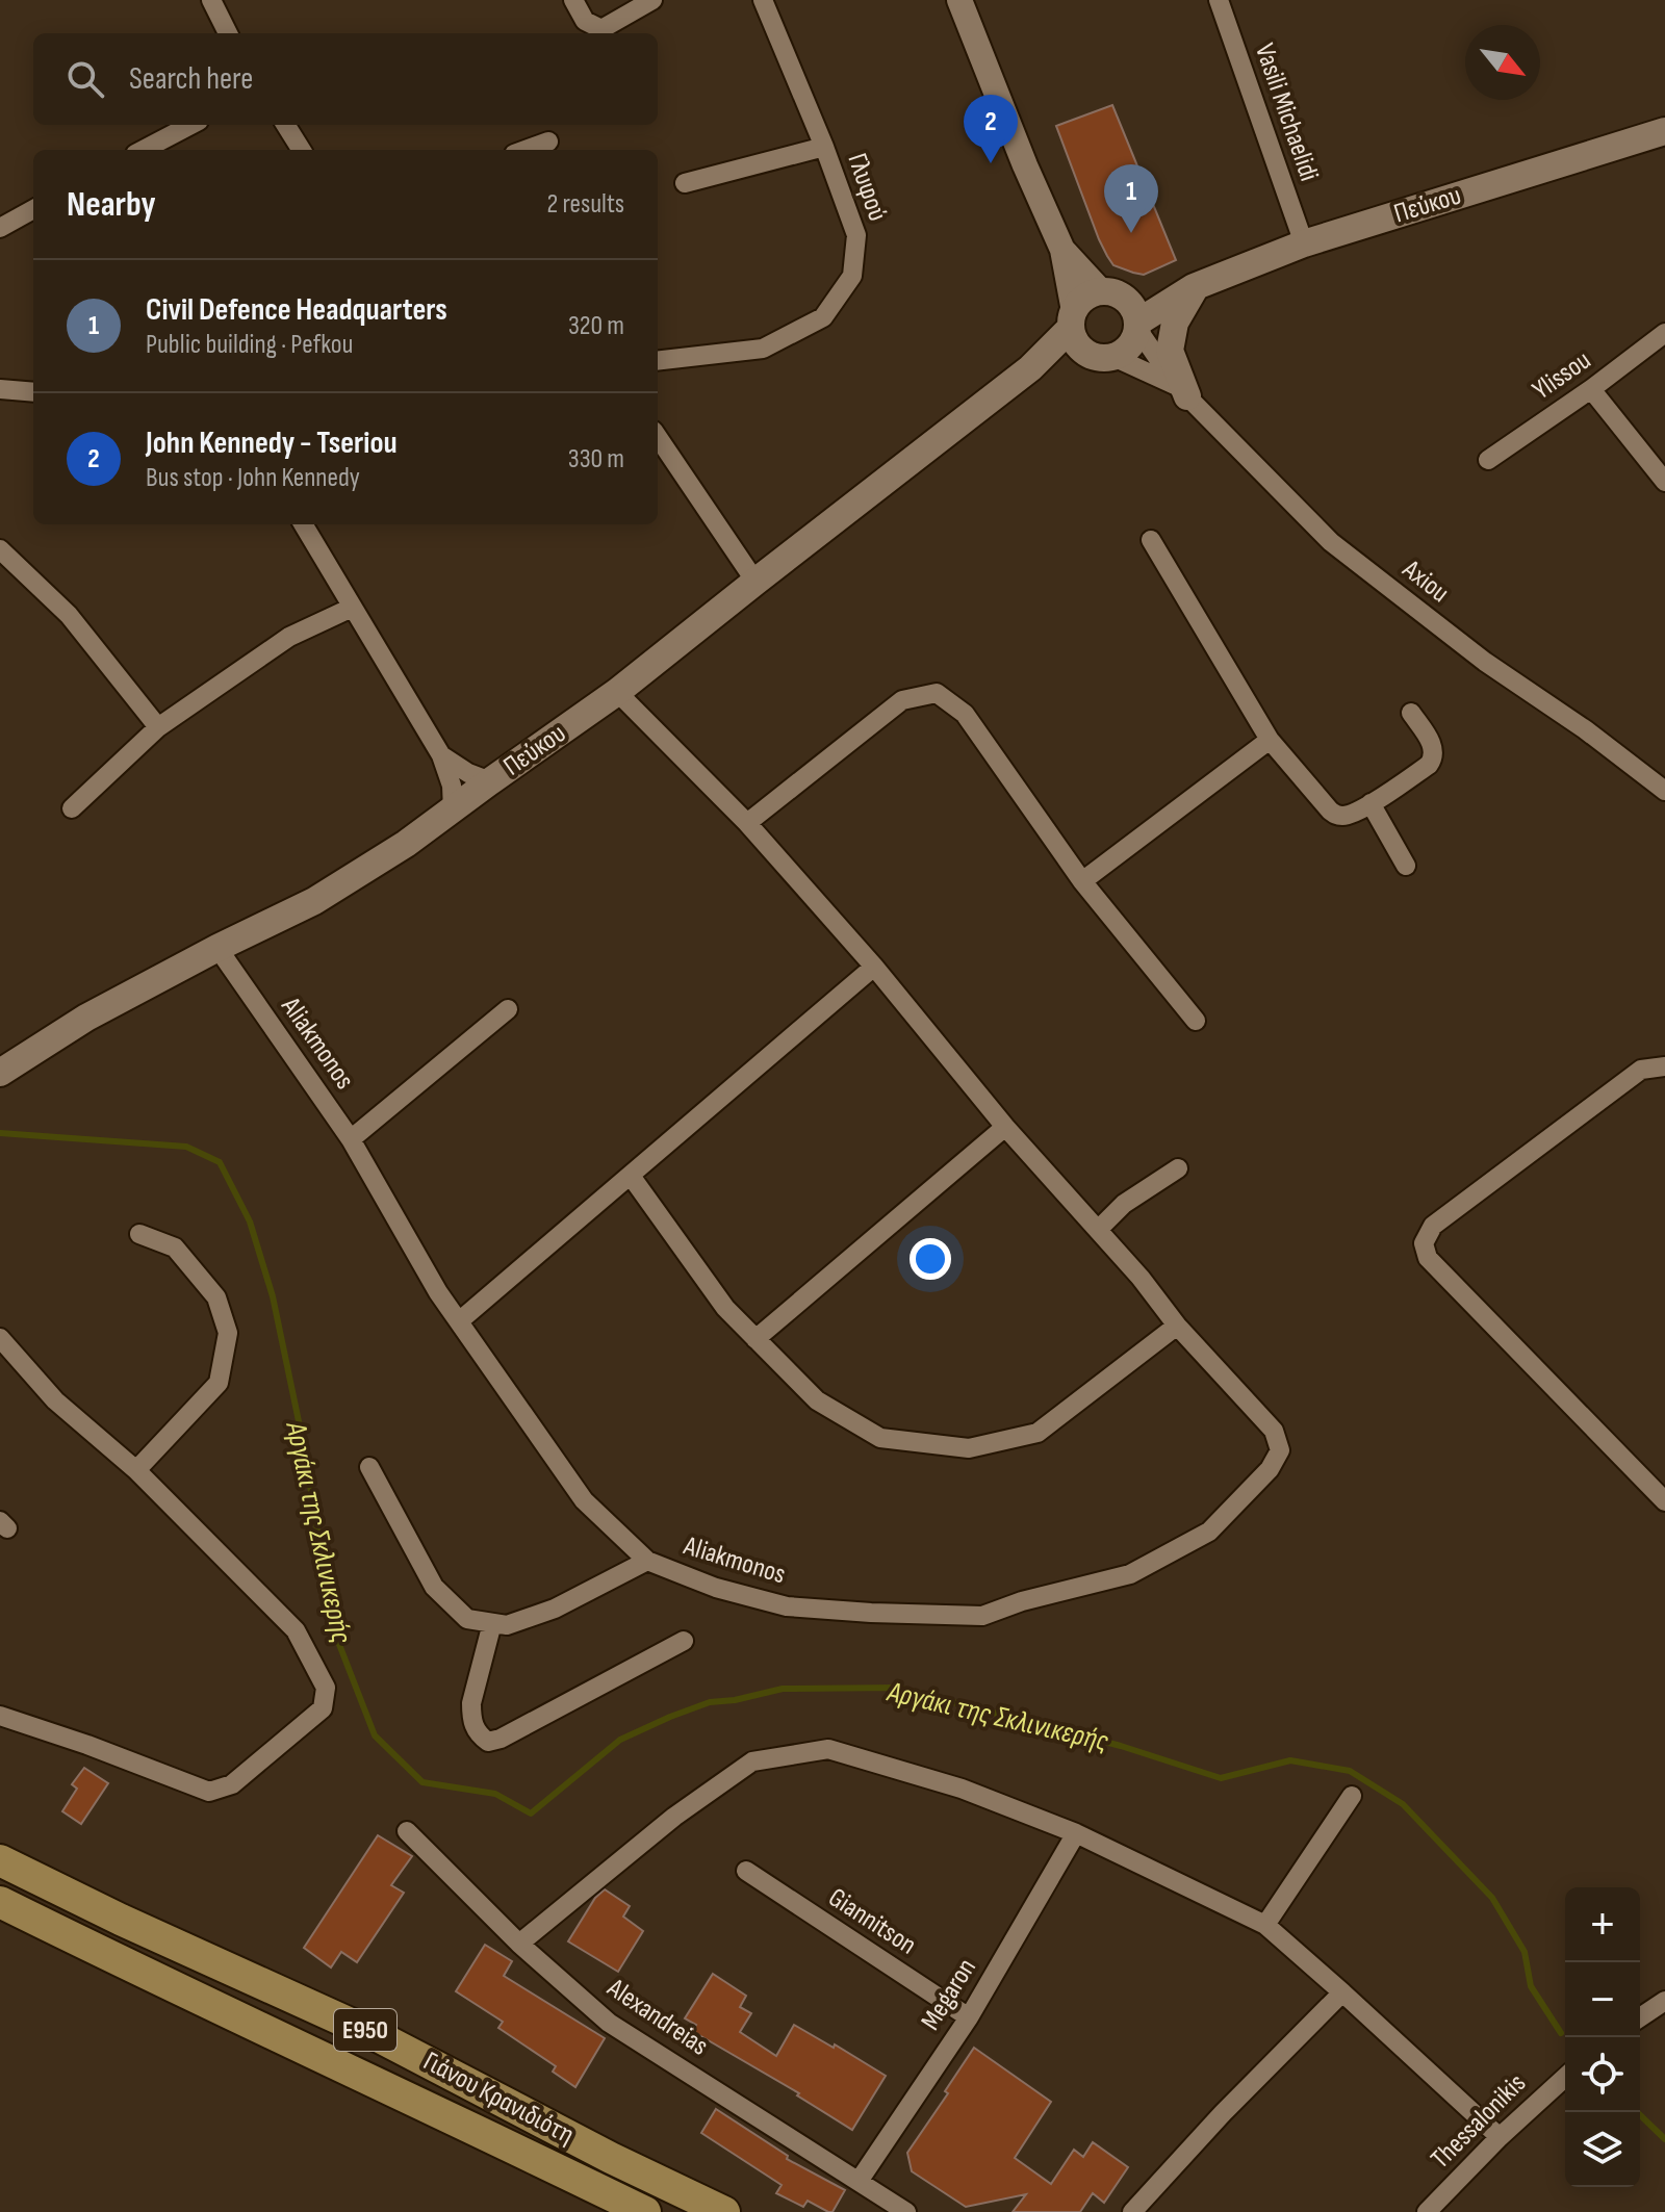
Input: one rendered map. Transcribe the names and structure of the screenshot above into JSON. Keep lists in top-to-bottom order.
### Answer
{
  "streets": {
    "main road": ["Πεύκου", "E950", "Γιάνου Κρανιδιότη"],
    "street": [
      "Vasili Michaelidi",
      "Γλυφού",
      "Ylissou",
      "Axiou",
      "Aliakmonos",
      "Giannitson",
      "Megaron",
      "Alexandreias",
      "Thessalonikis"
    ]
  },
  "crossings": [
    ["Vasili Michaelidi", "Πεύκου"],
    ["Πεύκου", "Axiou"],
    ["Πεύκου", "Aliakmonos"],
    ["Giannitson", "Megaron"],
    ["Megaron", "Alexandreias"]
  ],
  "water": ["Αργάκι της Σκλινικερής"],
  "north": "bottom right",
  "page": {
    "search": "Search here",
    "pins": ["2", "1"],
    "heading": ["Nearby", "2 results"],
    "list": [
      {
        "mark": "1",
        "name": "Civil Defence Headquarters",
        "note": "Public building · Pefkou",
        "value": "320 m"
      },
      {
        "mark": "2",
        "name": "John Kennedy - Tseriou",
        "note": "Bus stop · John Kennedy",
        "value": "330 m"
      }
    ],
    "map_buttons": ["+", "−"]
  }
}
